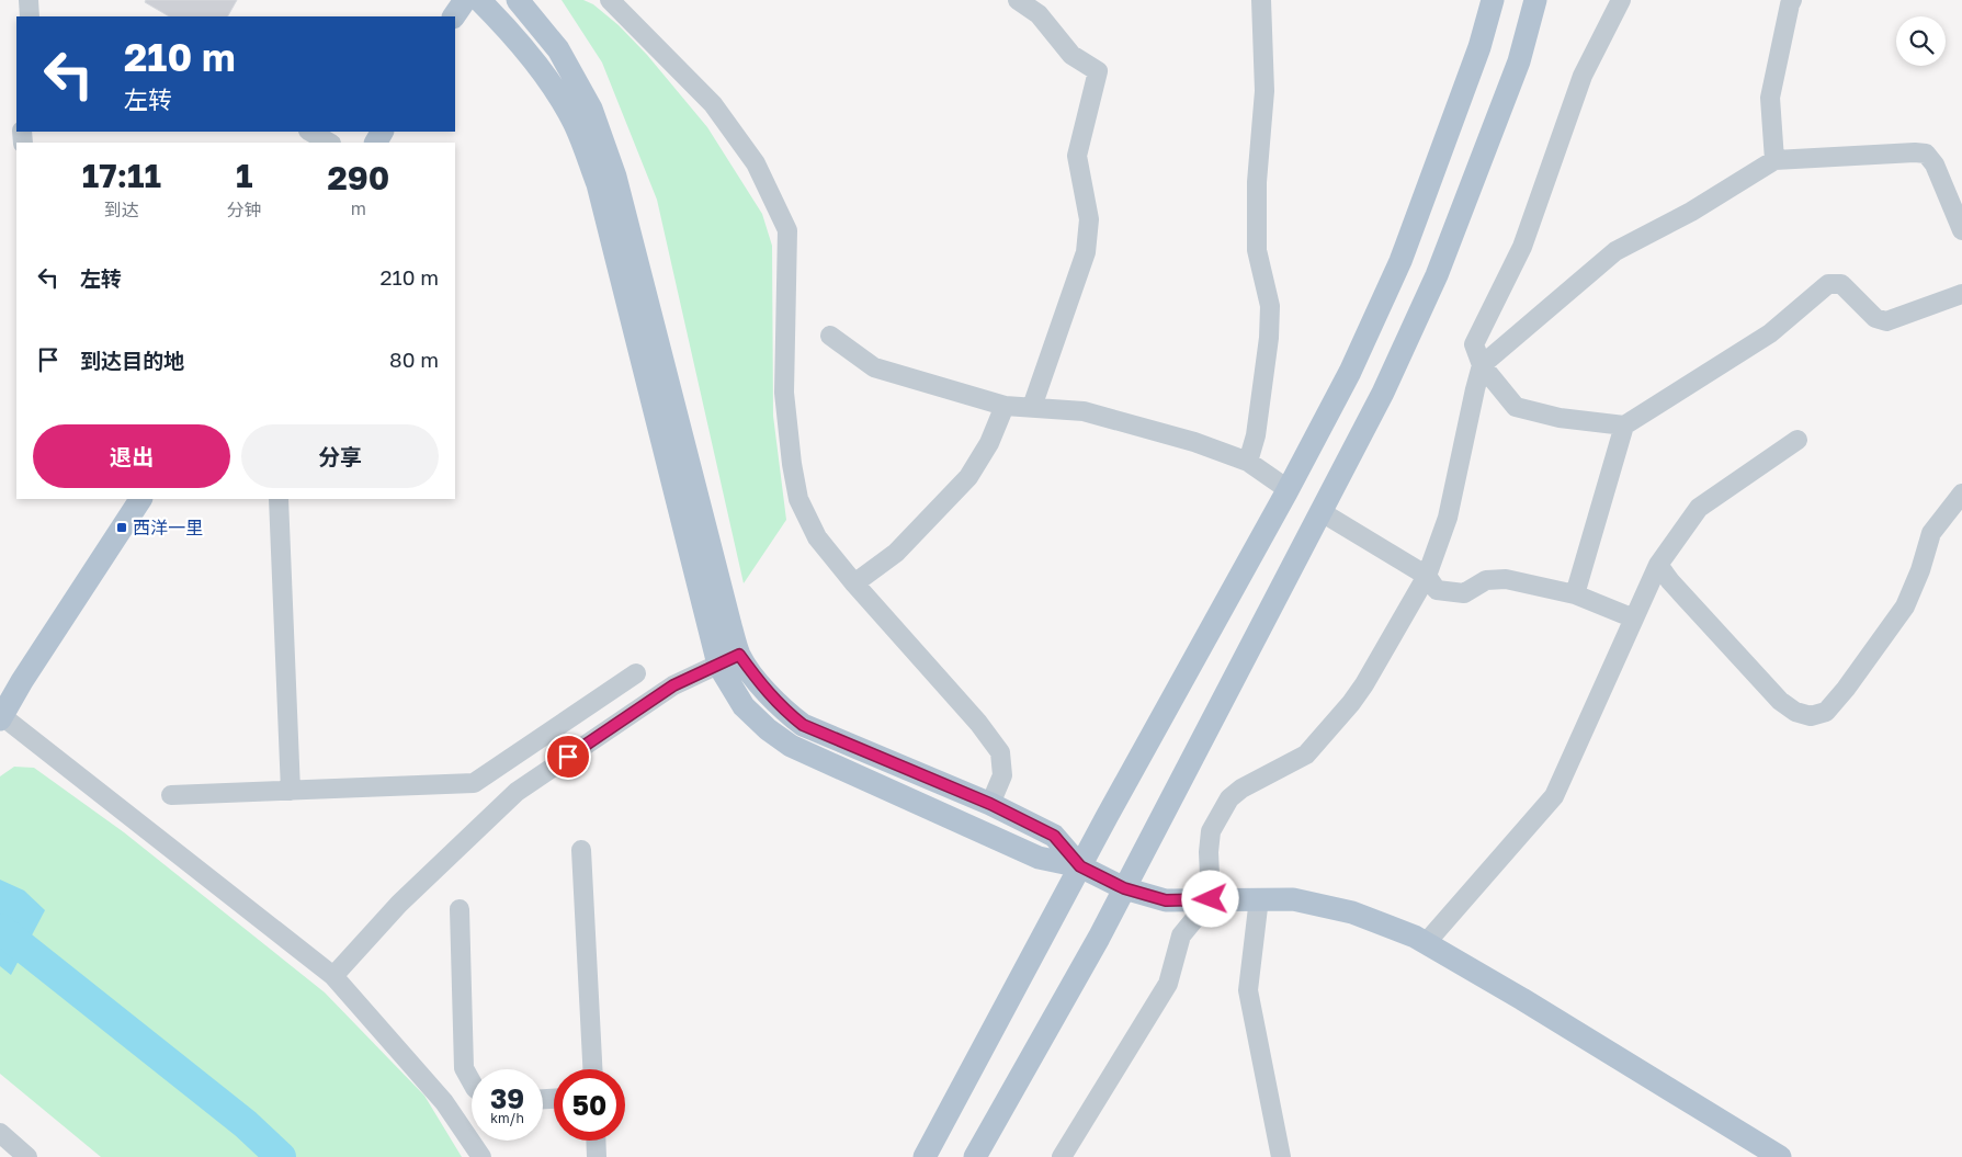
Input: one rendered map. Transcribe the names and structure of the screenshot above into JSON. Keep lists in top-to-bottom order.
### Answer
{
  "places": {
    "transit": ["西洋一里"]
  },
  "page": {
    "turn": ["210 m", "左转"],
    "eta": [
      "17:11",
      "到达",
      "1",
      "分钟",
      "290",
      "m"
    ],
    "list": [
      {
        "name": "左转",
        "value": "210 m"
      },
      {
        "name": "到达目的地",
        "value": "80 m"
      }
    ],
    "buttons": ["退出", "分享"],
    "speed": "39 km/h",
    "limit": "50"
  }
}
